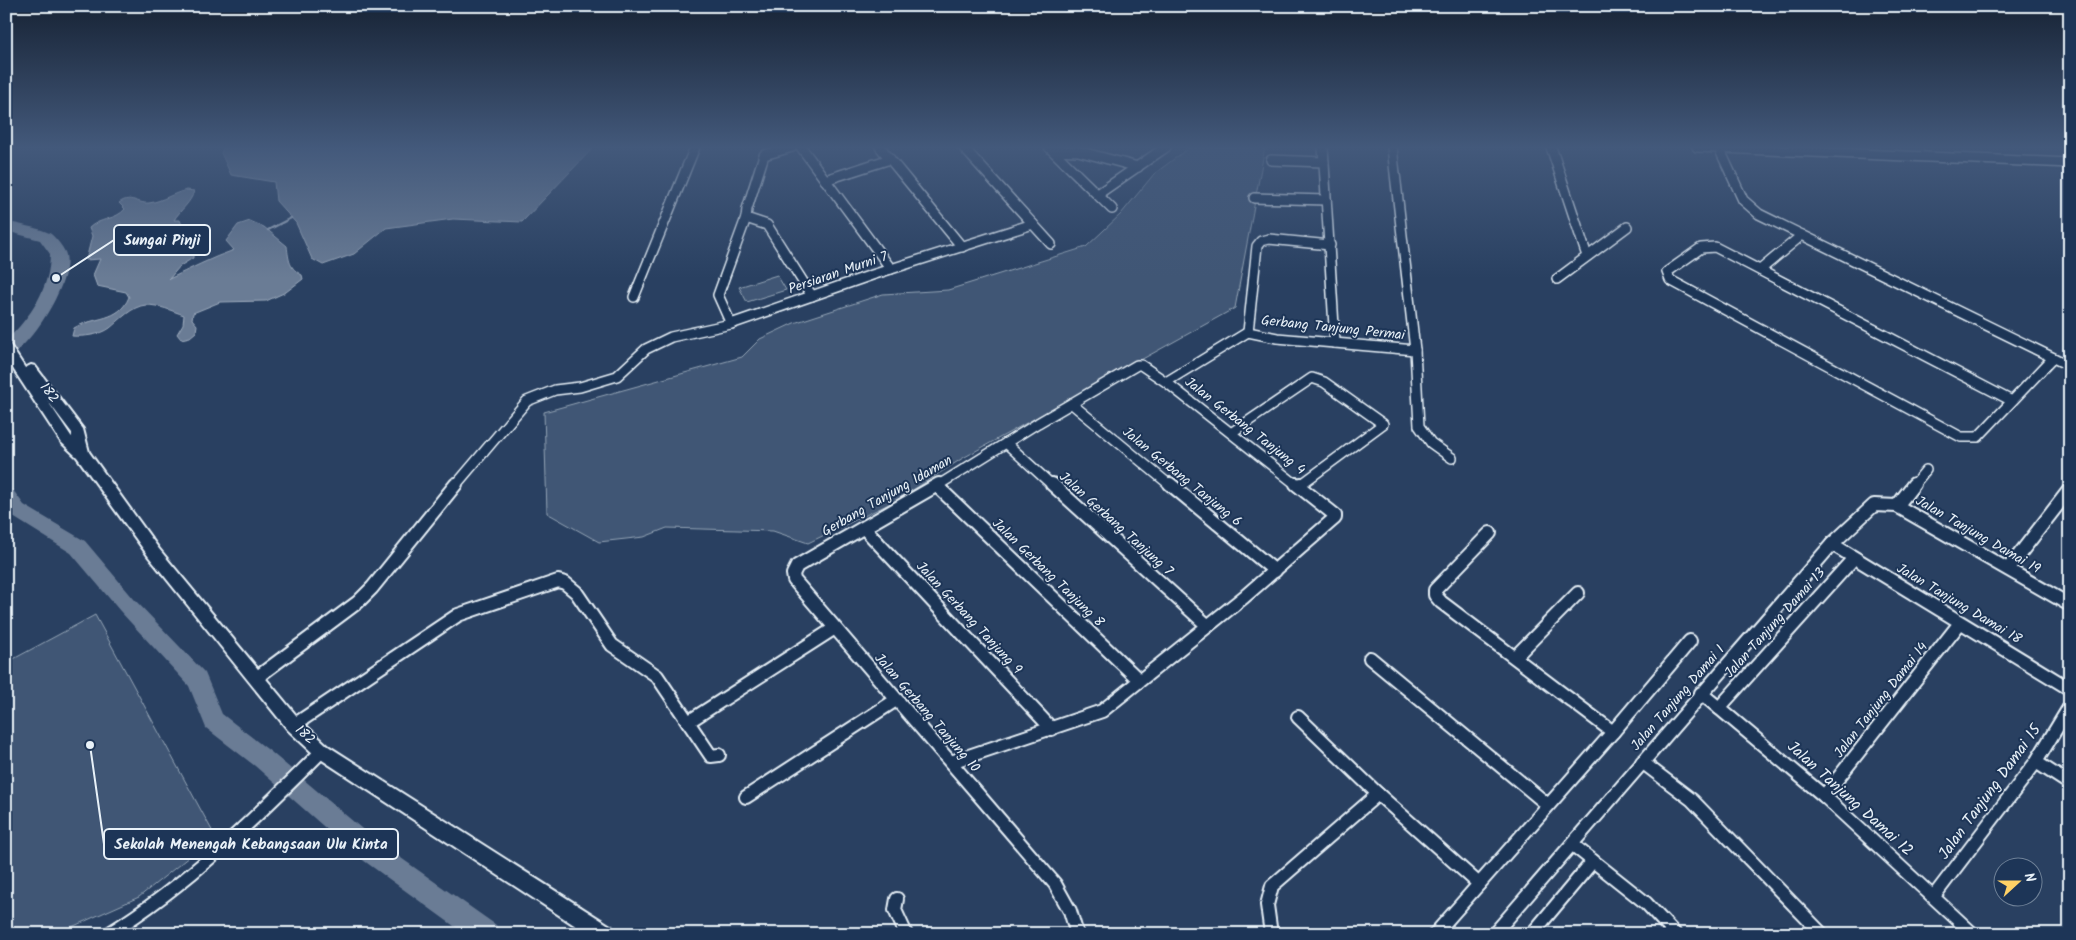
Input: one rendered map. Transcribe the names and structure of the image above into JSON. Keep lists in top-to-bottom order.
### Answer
{
  "streets": {
    "street": [
      "Persiaran Murni 7",
      "Gerbang Tanjung Permai",
      "182",
      "Jalan Gerbang Tanjung 4",
      "Jalan Gerbang Tanjung 6",
      "Gerbang Tanjung Idaman",
      "Jalan Gerbang Tanjung 7",
      "Jalan Tanjung Damai 19",
      "Jalan Gerbang Tanjung 8",
      "Jalan Tanjung Damai 18",
      "Jalan Gerbang Tanjung 9",
      "Jalan Tanjung Damai 13",
      "Jalan Tanjung Damai 1",
      "Jalan Tanjung Damai 14",
      "Jalan Gerbang Tanjung 10",
      "Jalan Tanjung Damai 15",
      "Jalan Tanjung Damai 12"
    ]
  },
  "crossings": [
    ["Persiaran Murni 7", "182"],
    ["Jalan Gerbang Tanjung 4", "Jalan Gerbang Tanjung 6"],
    ["Jalan Gerbang Tanjung 4", "Gerbang Tanjung Idaman"],
    ["Jalan Gerbang Tanjung 6", "Gerbang Tanjung Idaman"],
    ["Gerbang Tanjung Idaman", "Jalan Gerbang Tanjung 7"],
    ["Gerbang Tanjung Idaman", "Jalan Gerbang Tanjung 8"],
    ["Gerbang Tanjung Idaman", "Jalan Gerbang Tanjung 9"],
    ["Gerbang Tanjung Idaman", "Jalan Gerbang Tanjung 10"],
    ["Jalan Tanjung Damai 19", "Jalan Tanjung Damai 1"],
    ["Jalan Tanjung Damai 18", "Jalan Tanjung Damai 13"],
    ["Jalan Tanjung Damai 18", "Jalan Tanjung Damai 1"],
    ["Jalan Tanjung Damai 18", "Jalan Tanjung Damai 14"],
    ["Jalan Tanjung Damai 13", "Jalan Tanjung Damai 12"],
    ["Jalan Tanjung Damai 1", "Jalan Tanjung Damai 12"],
    ["Jalan Tanjung Damai 14", "Jalan Tanjung Damai 12"],
    ["Jalan Tanjung Damai 15", "Jalan Tanjung Damai 12"]
  ],
  "places": ["Sungai Pinji", "Sekolah Menengah Kebangsaan Ulu Kinta"],
  "north": "right"
}
